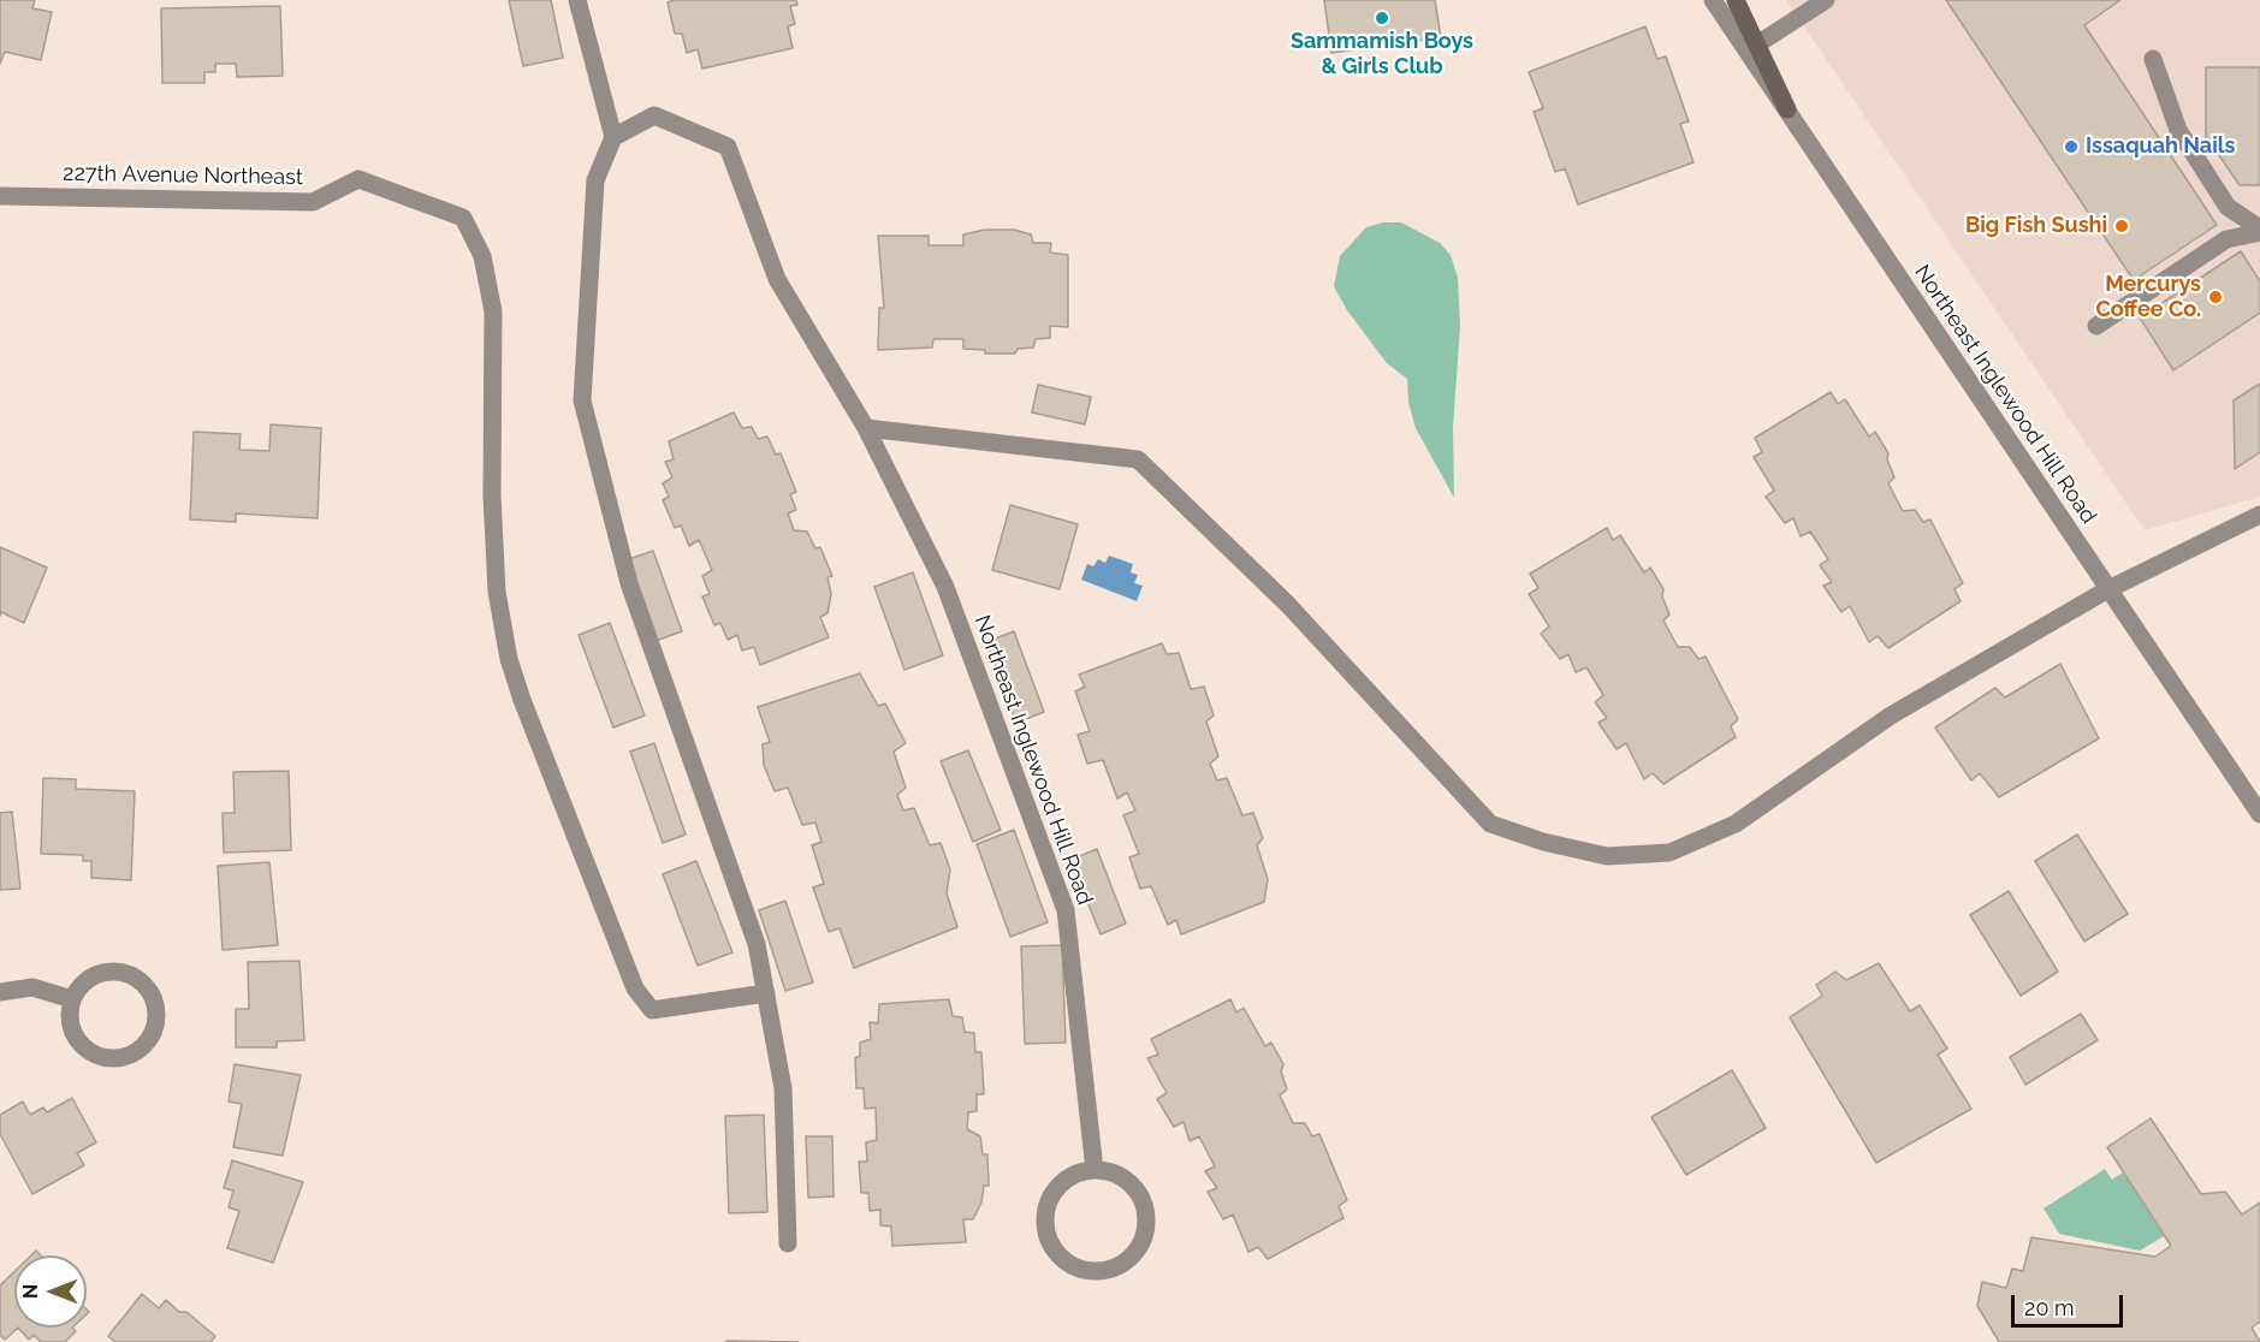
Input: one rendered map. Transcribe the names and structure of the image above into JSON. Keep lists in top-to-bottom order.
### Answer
{
  "streets": {
    "street": ["227th Avenue Northeast", "Northeast Inglewood Hill Road"]
  },
  "places": [
    "Sammamish Boys & Girls Club",
    "Issaquah Nails",
    "Big Fish Sushi",
    "Mercurys Coffee Co."
  ],
  "scale_bar": "20 m",
  "north": "left"
}
